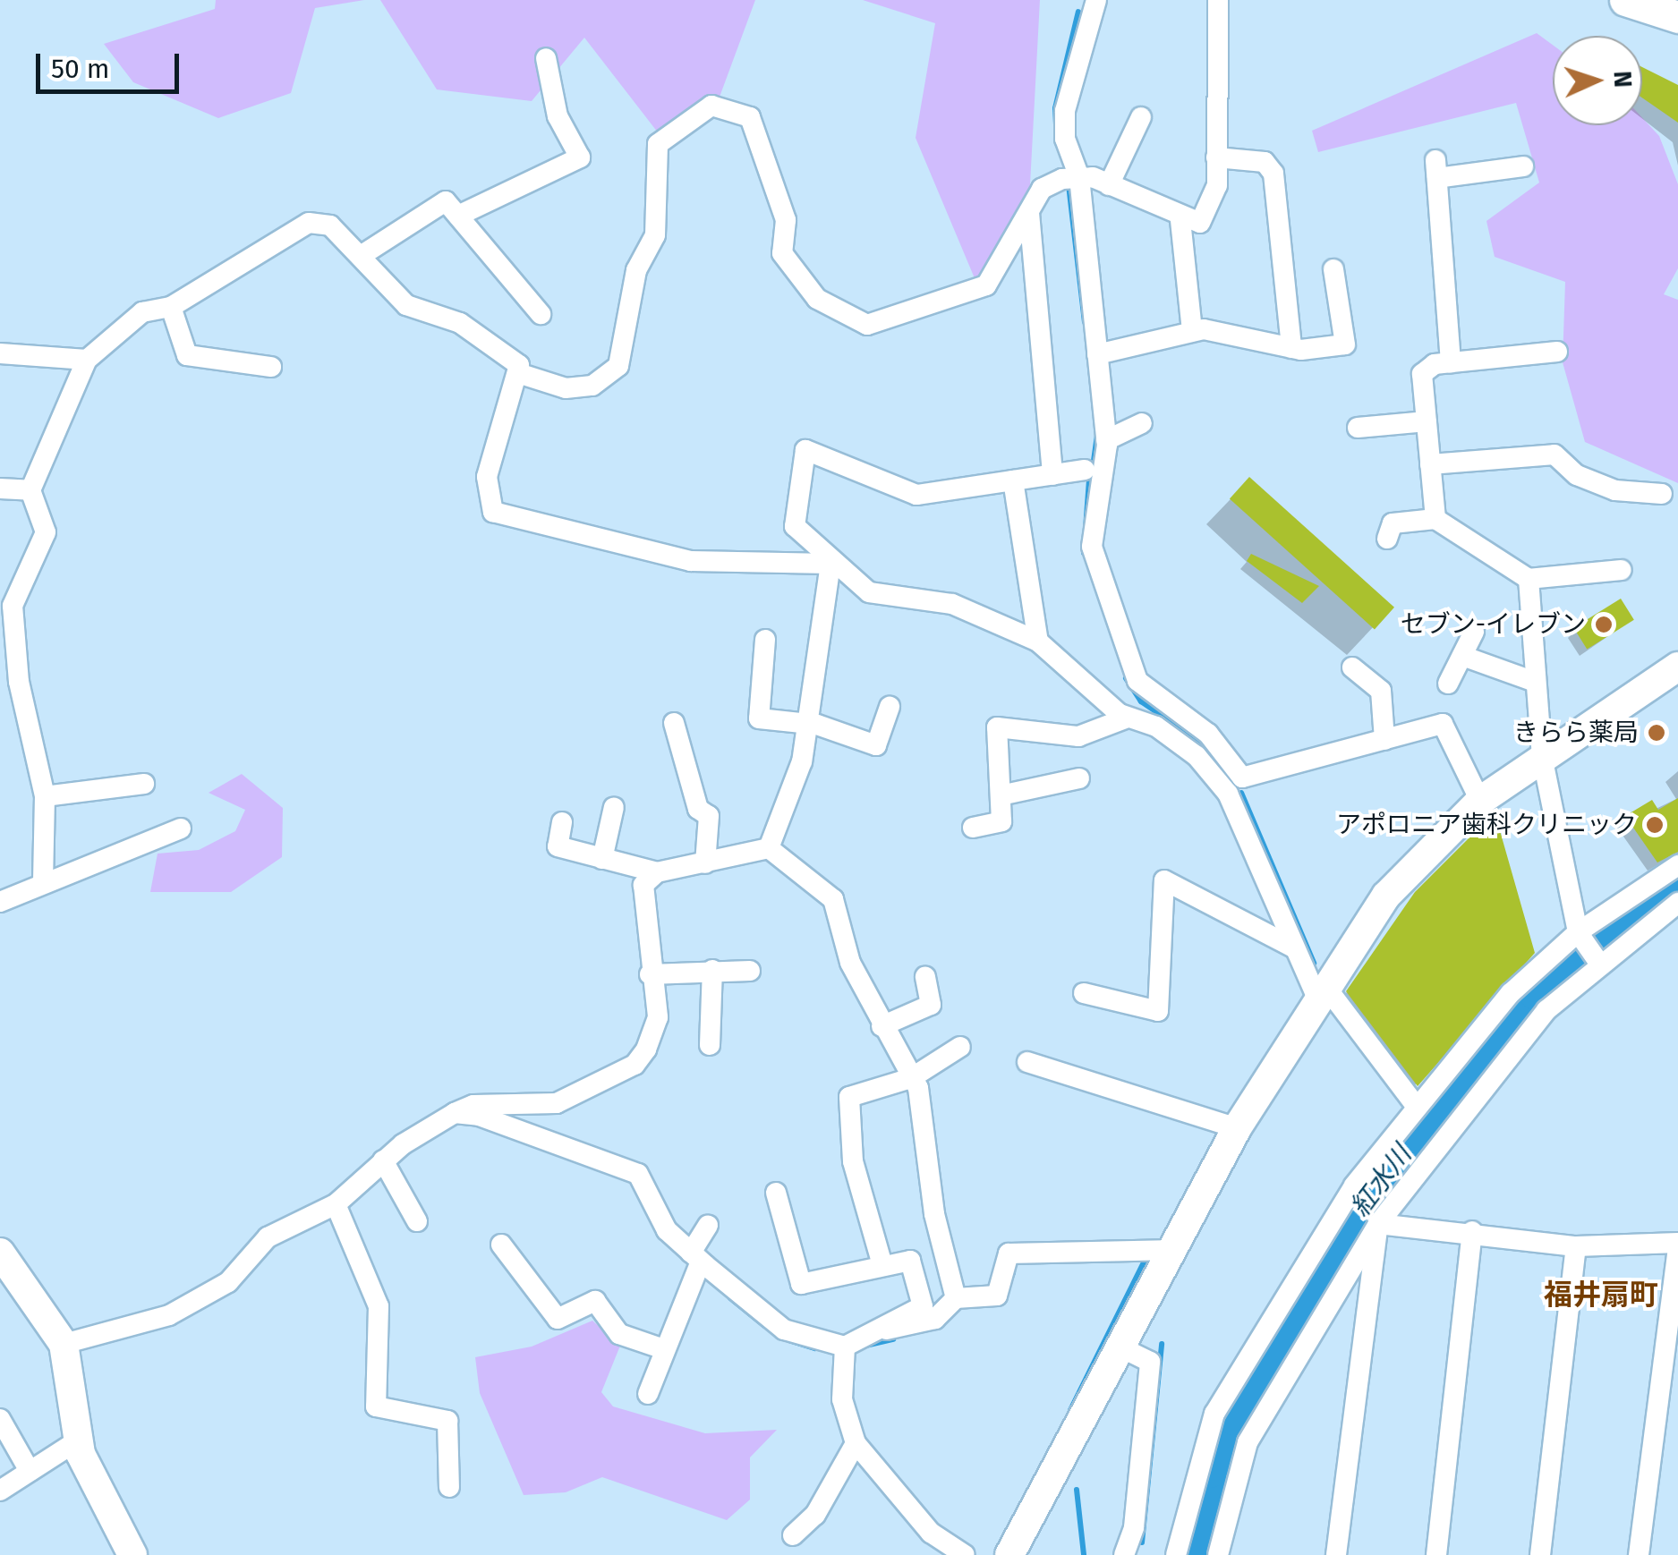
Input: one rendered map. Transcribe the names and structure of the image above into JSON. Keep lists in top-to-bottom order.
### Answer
{
  "districts": ["福井扇町"],
  "water": ["紅水川"],
  "places": ["セブン-イレブン", "きらら薬局", "アポロニア歯科クリニック"],
  "scale_bar": "50 m",
  "north": "right"
}
